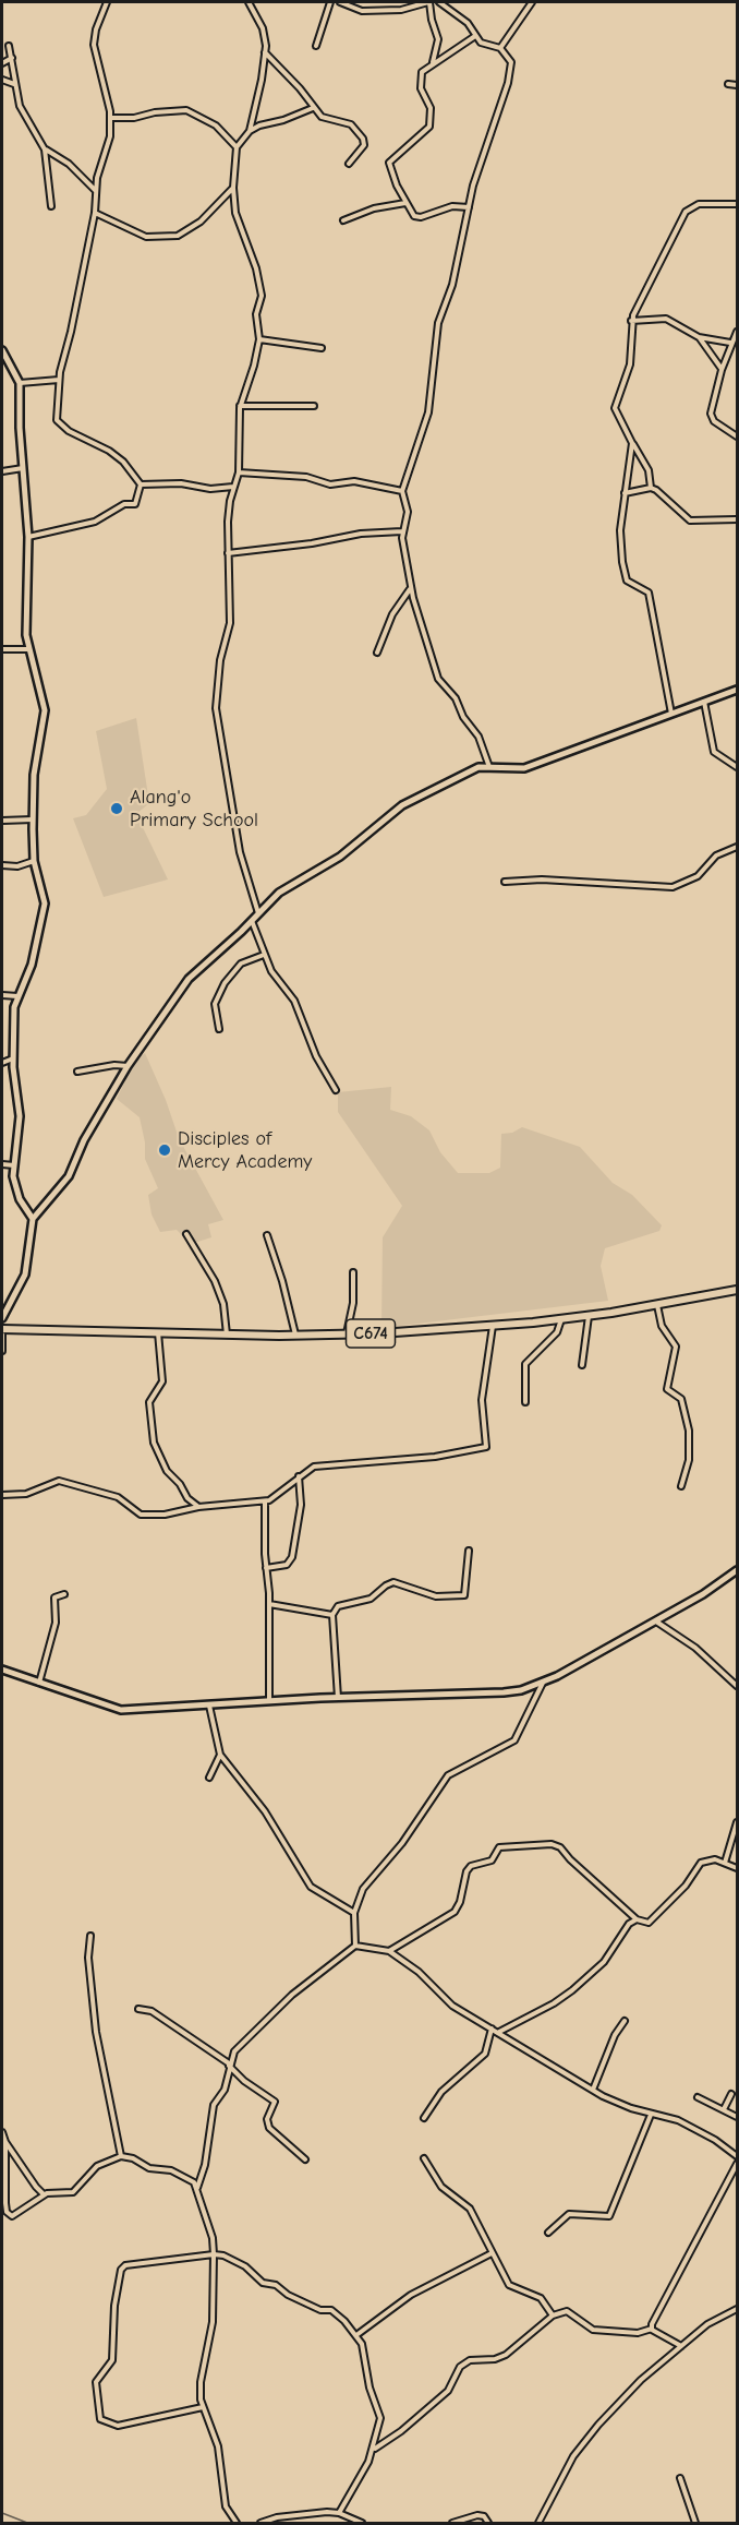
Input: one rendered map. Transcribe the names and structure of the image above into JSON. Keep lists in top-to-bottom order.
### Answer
{
  "streets": {
    "main road": ["C674"]
  },
  "places": ["Alang'o Primary School", "Disciples of Mercy Academy"]
}
